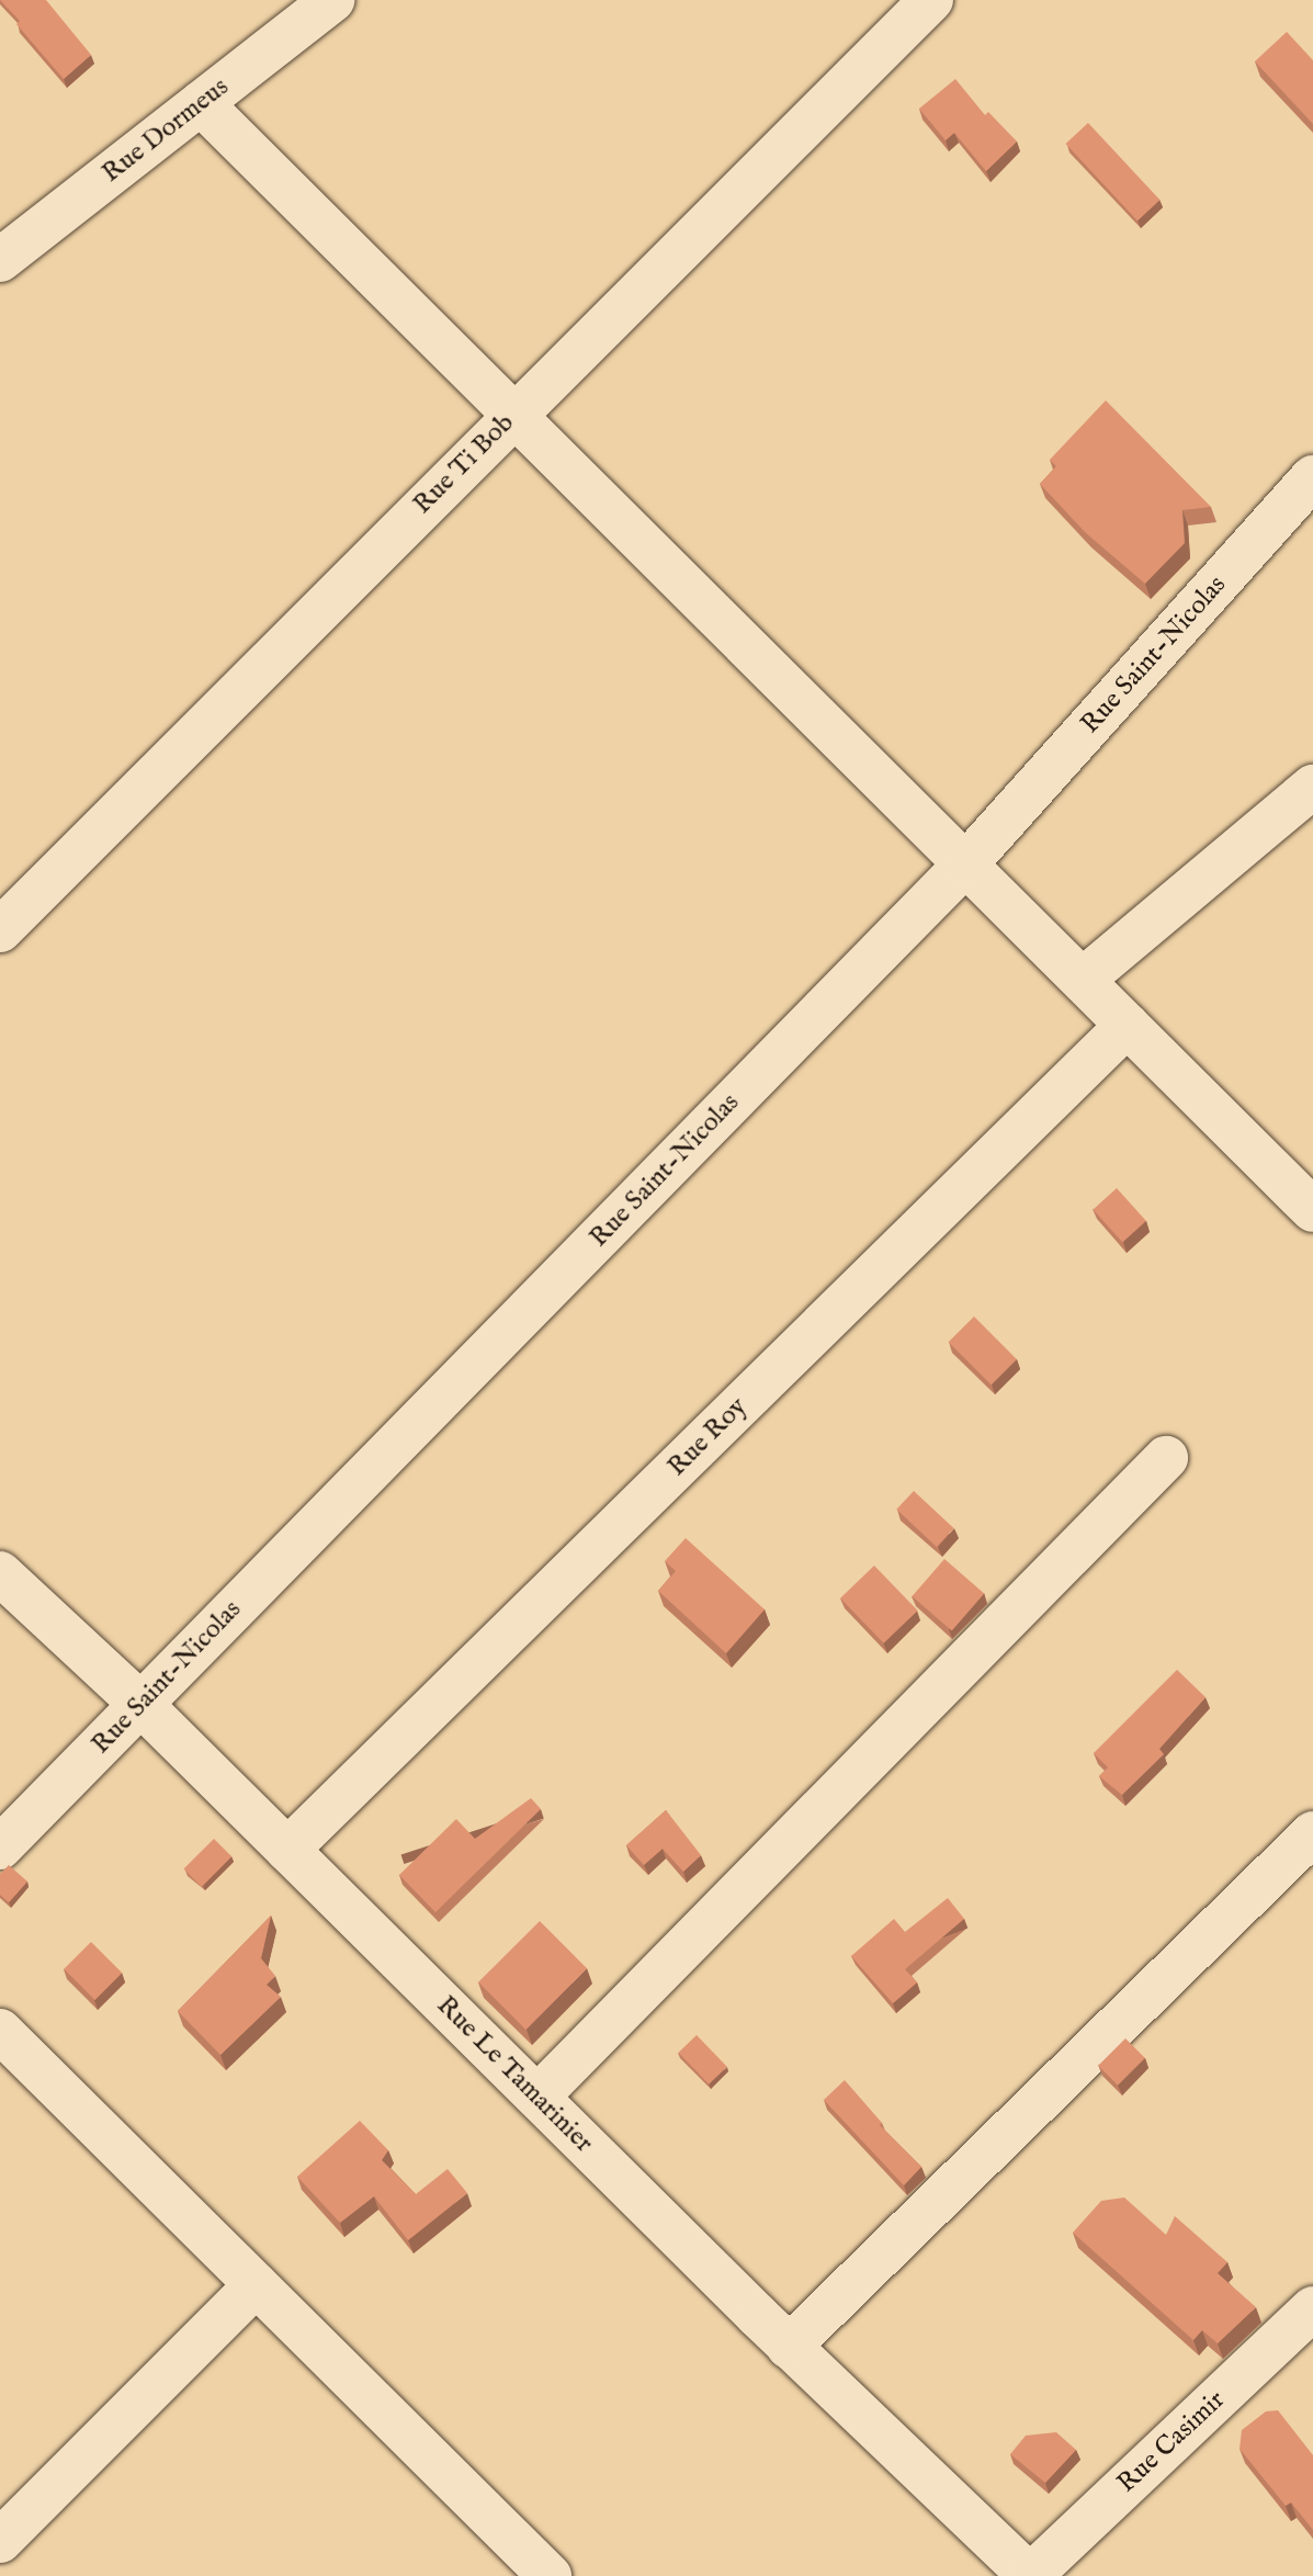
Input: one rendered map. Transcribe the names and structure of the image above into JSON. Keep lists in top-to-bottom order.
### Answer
{
  "streets": {
    "street": [
      "Rue Dormeus",
      "Rue Ti Bob",
      "Rue Saint-Nicolas",
      "Rue Roy",
      "Rue Le Tamarinier",
      "Rue Casimir"
    ]
  },
  "crossings": [
    ["Rue Saint-Nicolas", "Rue Le Tamarinier"],
    ["Rue Roy", "Rue Le Tamarinier"],
    ["Rue Le Tamarinier", "Rue Casimir"]
  ]
}
